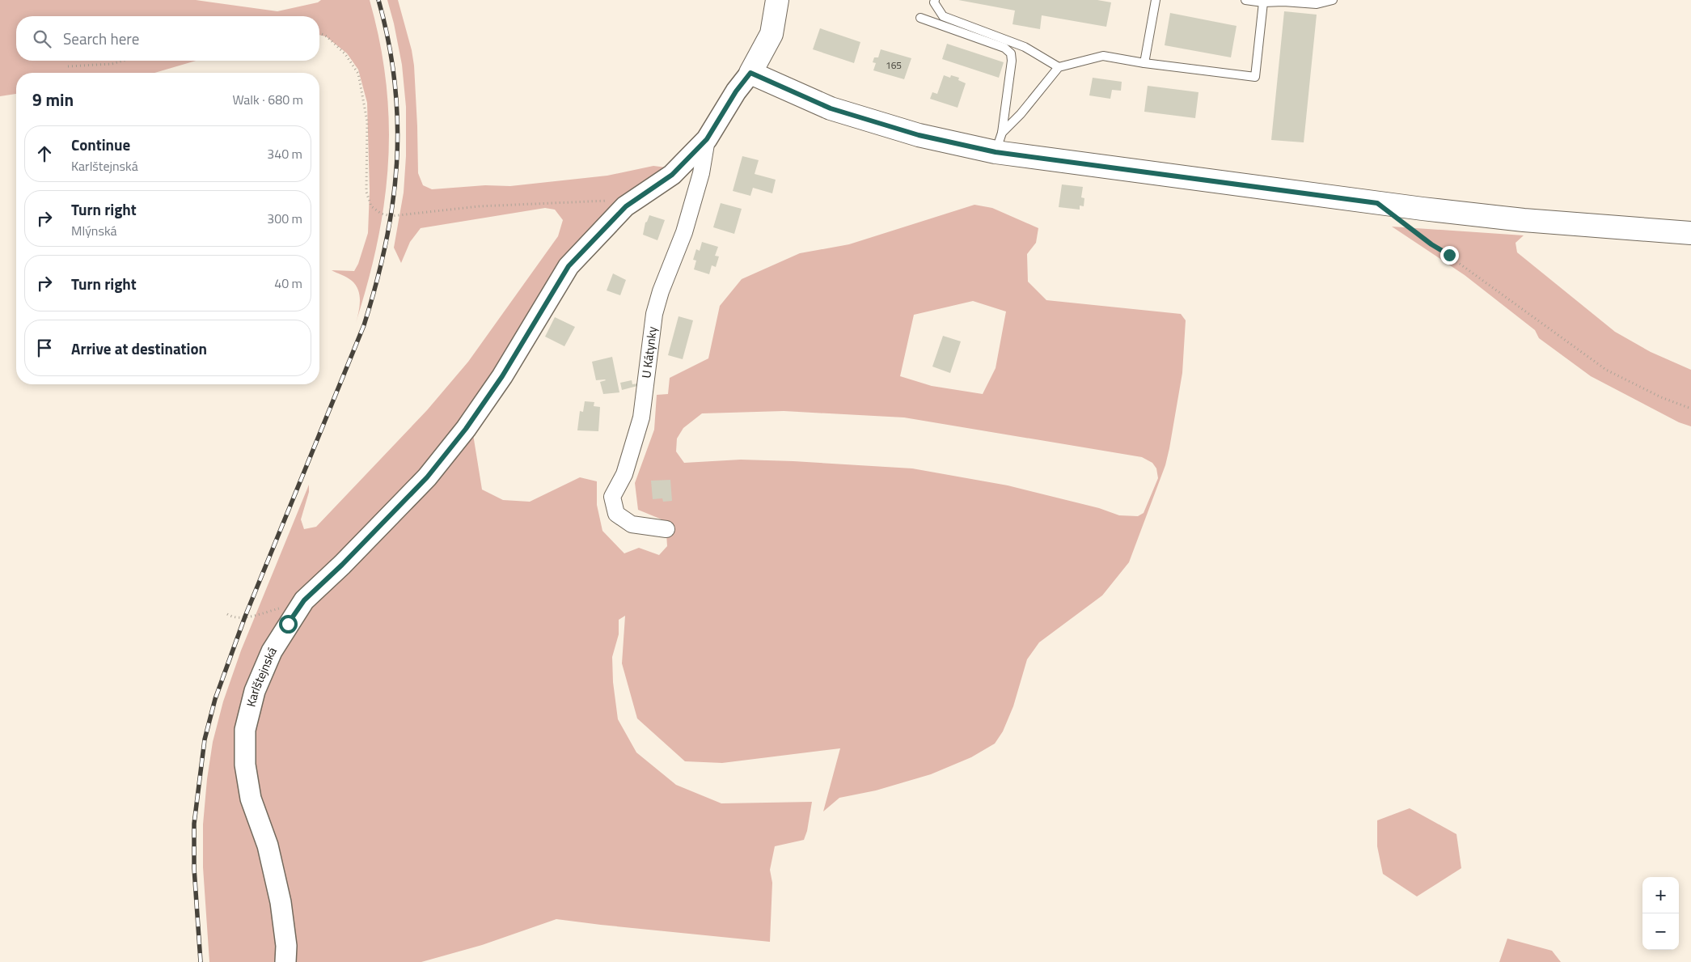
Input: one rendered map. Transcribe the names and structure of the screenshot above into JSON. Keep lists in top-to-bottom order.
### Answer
{
  "streets": {
    "main road": ["Karlštejnská"],
    "street": ["U Kátynky"]
  },
  "crossings": [
    ["U Kátynky", "Karlštejnská"]
  ],
  "house_numbers": ["165"],
  "page": {
    "search": "Search here",
    "heading": ["9 min", "Walk · 680 m"],
    "list": [
      ["Continue", "Karlštejnská", "340 m"],
      ["Turn right", "Mlýnská", "300 m"],
      ["Turn right", "40 m"],
      "Arrive at destination"
    ],
    "map_buttons": ["+", "−"]
  }
}
